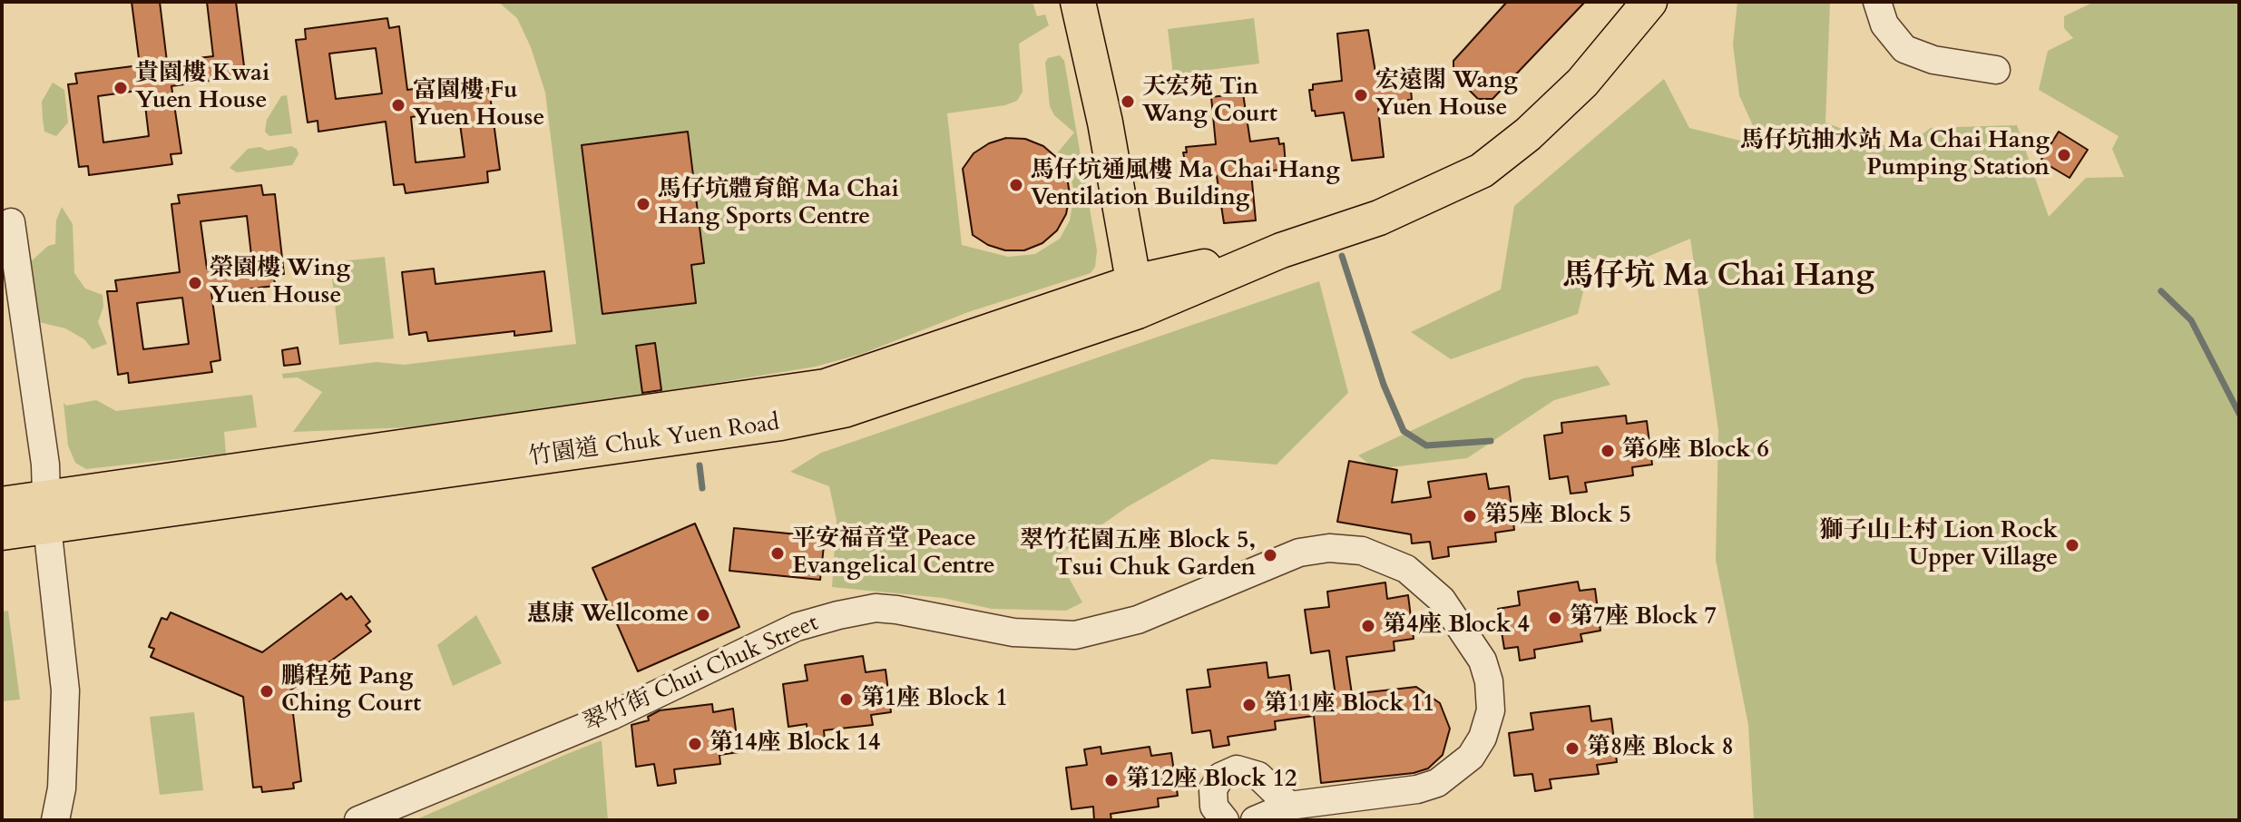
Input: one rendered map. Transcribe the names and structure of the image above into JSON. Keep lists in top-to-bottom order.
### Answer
{
  "streets": {
    "main road": ["竹園道 Chuk Yuen Road"],
    "street": ["翠竹街 Chui Chuk Street"]
  },
  "districts": ["馬仔坑 Ma Chai Hang"],
  "places": [
    "貴園樓 Kwai Yuen House",
    "宏遠閣 Wang Yuen House",
    "天宏苑 Tin Wang Court",
    "富園樓 Fu Yuen House",
    "馬仔坑抽水站 Ma Chai Hang Pumping Station",
    "馬仔坑通風樓 Ma Chai Hang Ventilation Building",
    "馬仔坑體育館 Ma Chai Hang Sports Centre",
    "榮園樓 Wing Yuen House",
    "第6座 Block 6",
    "第5座 Block 5",
    "獅子山上村 Lion Rock Upper Village",
    "平安福音堂 Peace Evangelical Centre",
    "翠竹花園五座 Block 5, Tsui Chuk Garden",
    "惠康 Wellcome",
    "第7座 Block 7",
    "第4座 Block 4",
    "鵬程苑 Pang Ching Court",
    "第1座 Block 1",
    "第11座 Block 11",
    "第14座 Block 14",
    "第8座 Block 8",
    "第12座 Block 12"
  ]
}
